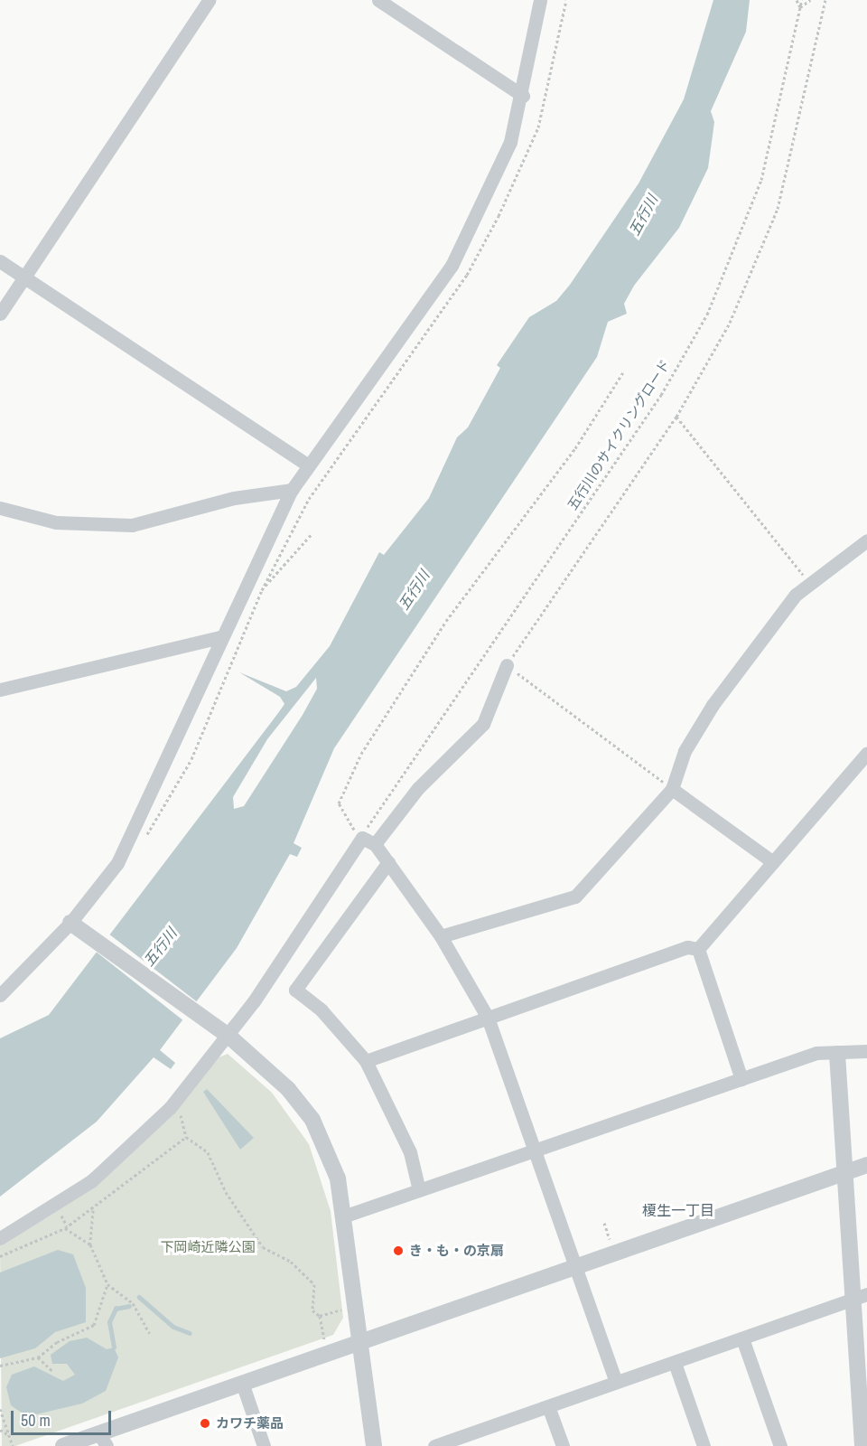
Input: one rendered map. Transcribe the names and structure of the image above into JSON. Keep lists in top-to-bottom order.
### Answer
{
  "streets": {
    "path": ["五行川のサイクリングロード"]
  },
  "districts": ["榎生一丁目"],
  "water": ["五行川"],
  "parks": ["下岡崎近隣公園"],
  "places": ["き・も・の京扇", "カワチ薬品"],
  "scale_bar": "50 m"
}
